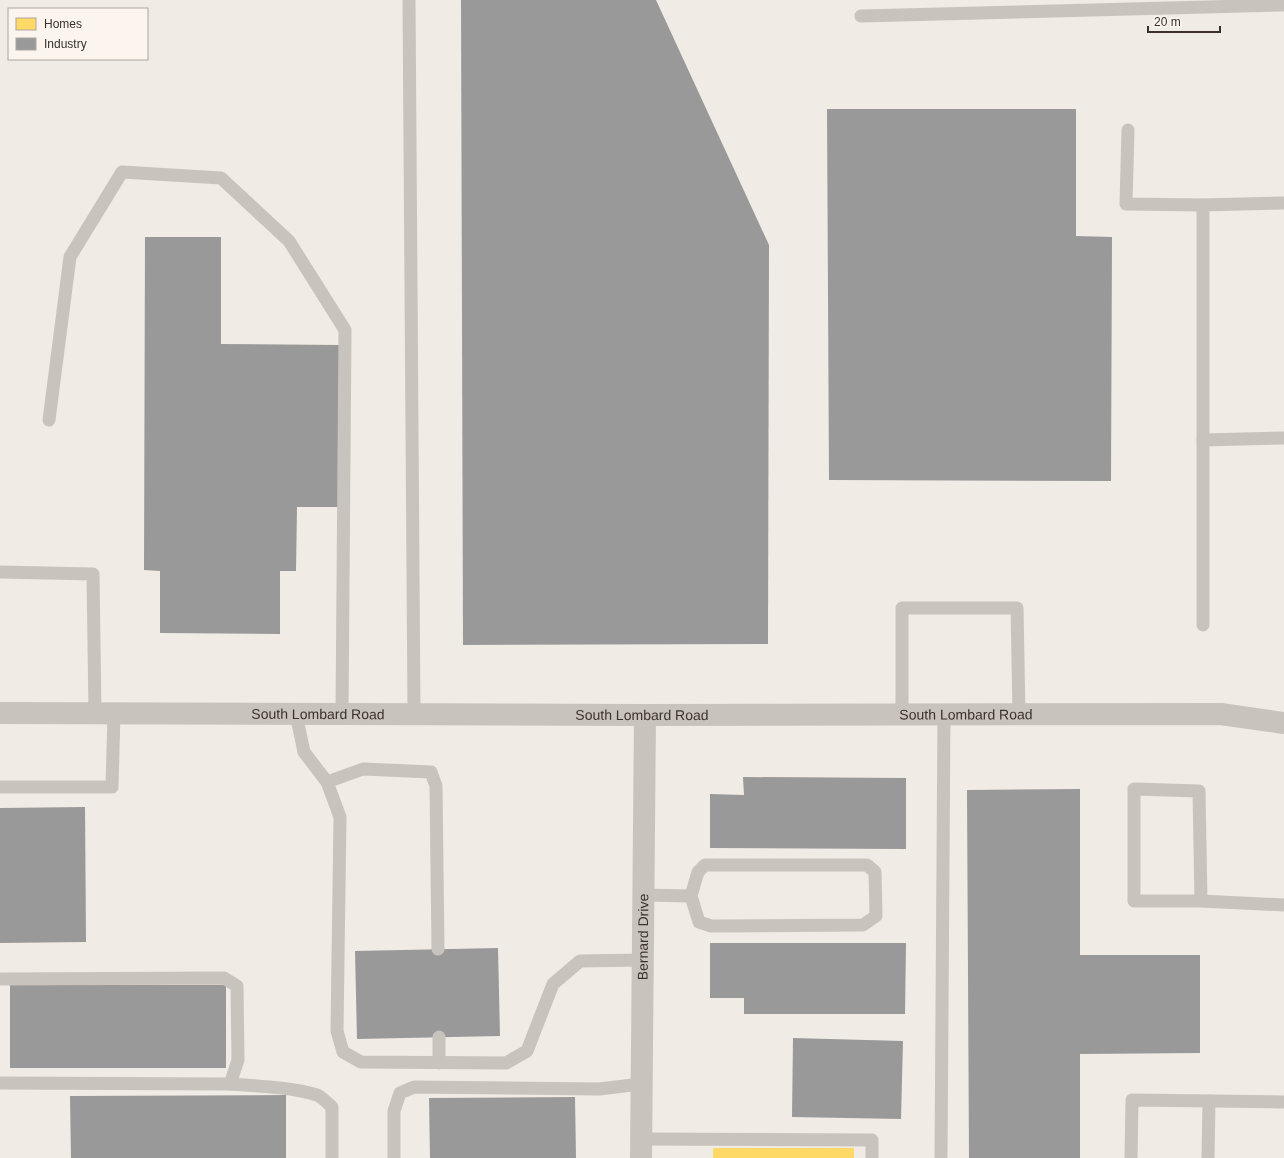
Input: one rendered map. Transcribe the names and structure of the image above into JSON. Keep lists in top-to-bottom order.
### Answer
{
  "streets": {
    "street": ["South Lombard Road", "Bernard Drive"]
  },
  "crossings": [
    ["South Lombard Road", "Bernard Drive"]
  ],
  "legend": ["Homes", "Industry"],
  "scale_bar": "20 m"
}
